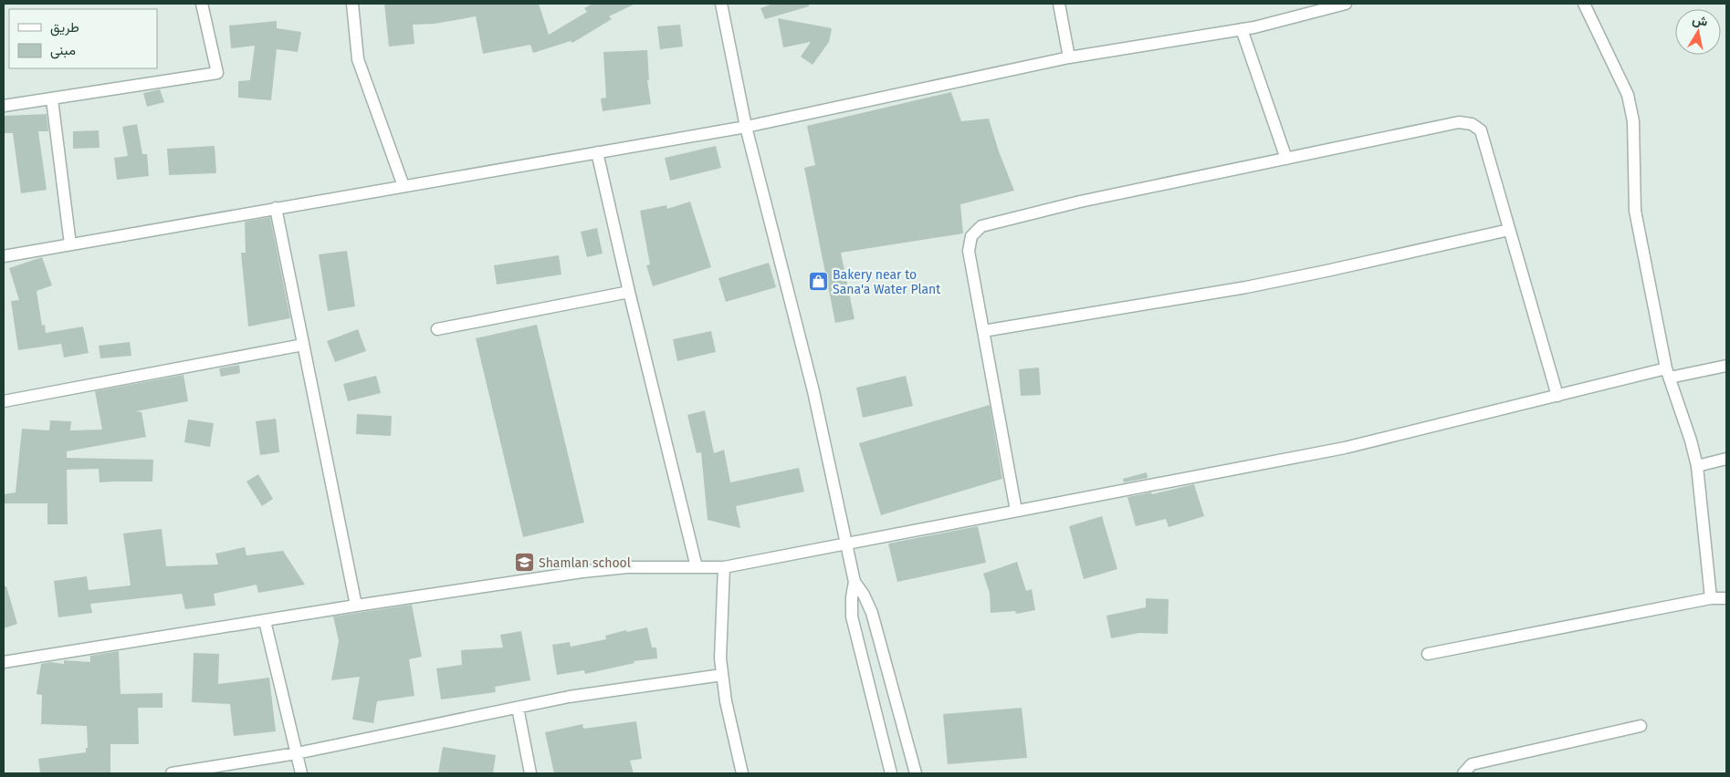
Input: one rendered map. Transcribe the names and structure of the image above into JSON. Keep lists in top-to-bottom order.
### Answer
{
  "places": {
    "shop": ["Bakery near to Sana'a Water Plant"],
    "school or university": ["Shamlan school"]
  },
  "legend": ["طريق", "مبنى"],
  "north": "top"
}
